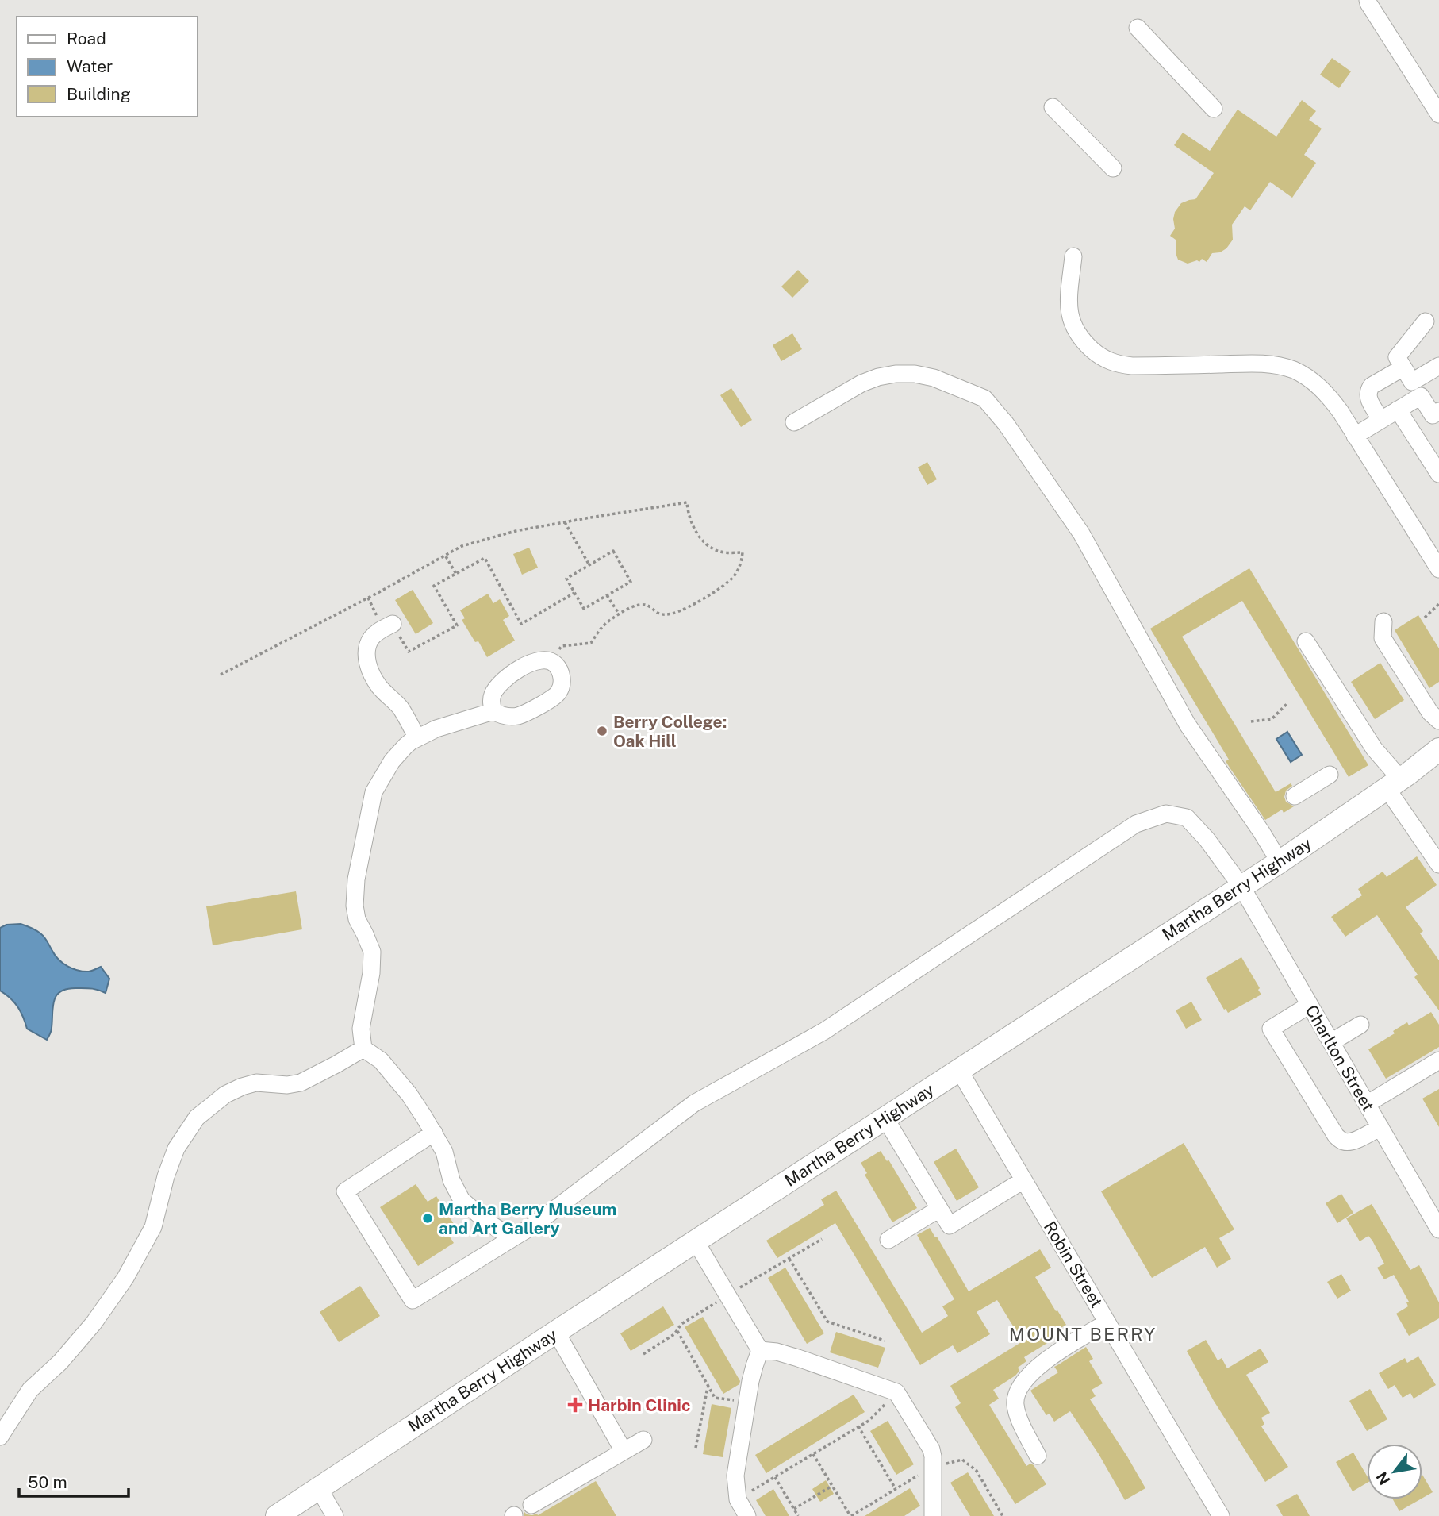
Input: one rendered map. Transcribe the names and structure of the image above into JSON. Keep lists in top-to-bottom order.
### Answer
{
  "streets": {
    "main road": ["Martha Berry Highway"],
    "street": ["Charlton Street", "Robin Street"]
  },
  "crossings": [
    ["Martha Berry Highway", "Charlton Street"],
    ["Martha Berry Highway", "Robin Street"]
  ],
  "districts": ["MOUNT BERRY"],
  "places": {
    "other": ["Berry College: Oak Hill", "Martha Berry Museum and Art Gallery"],
    "health": ["Harbin Clinic"]
  },
  "legend": ["Road", "Water", "Building"],
  "scale_bar": "50 m",
  "north": "bottom left"
}
